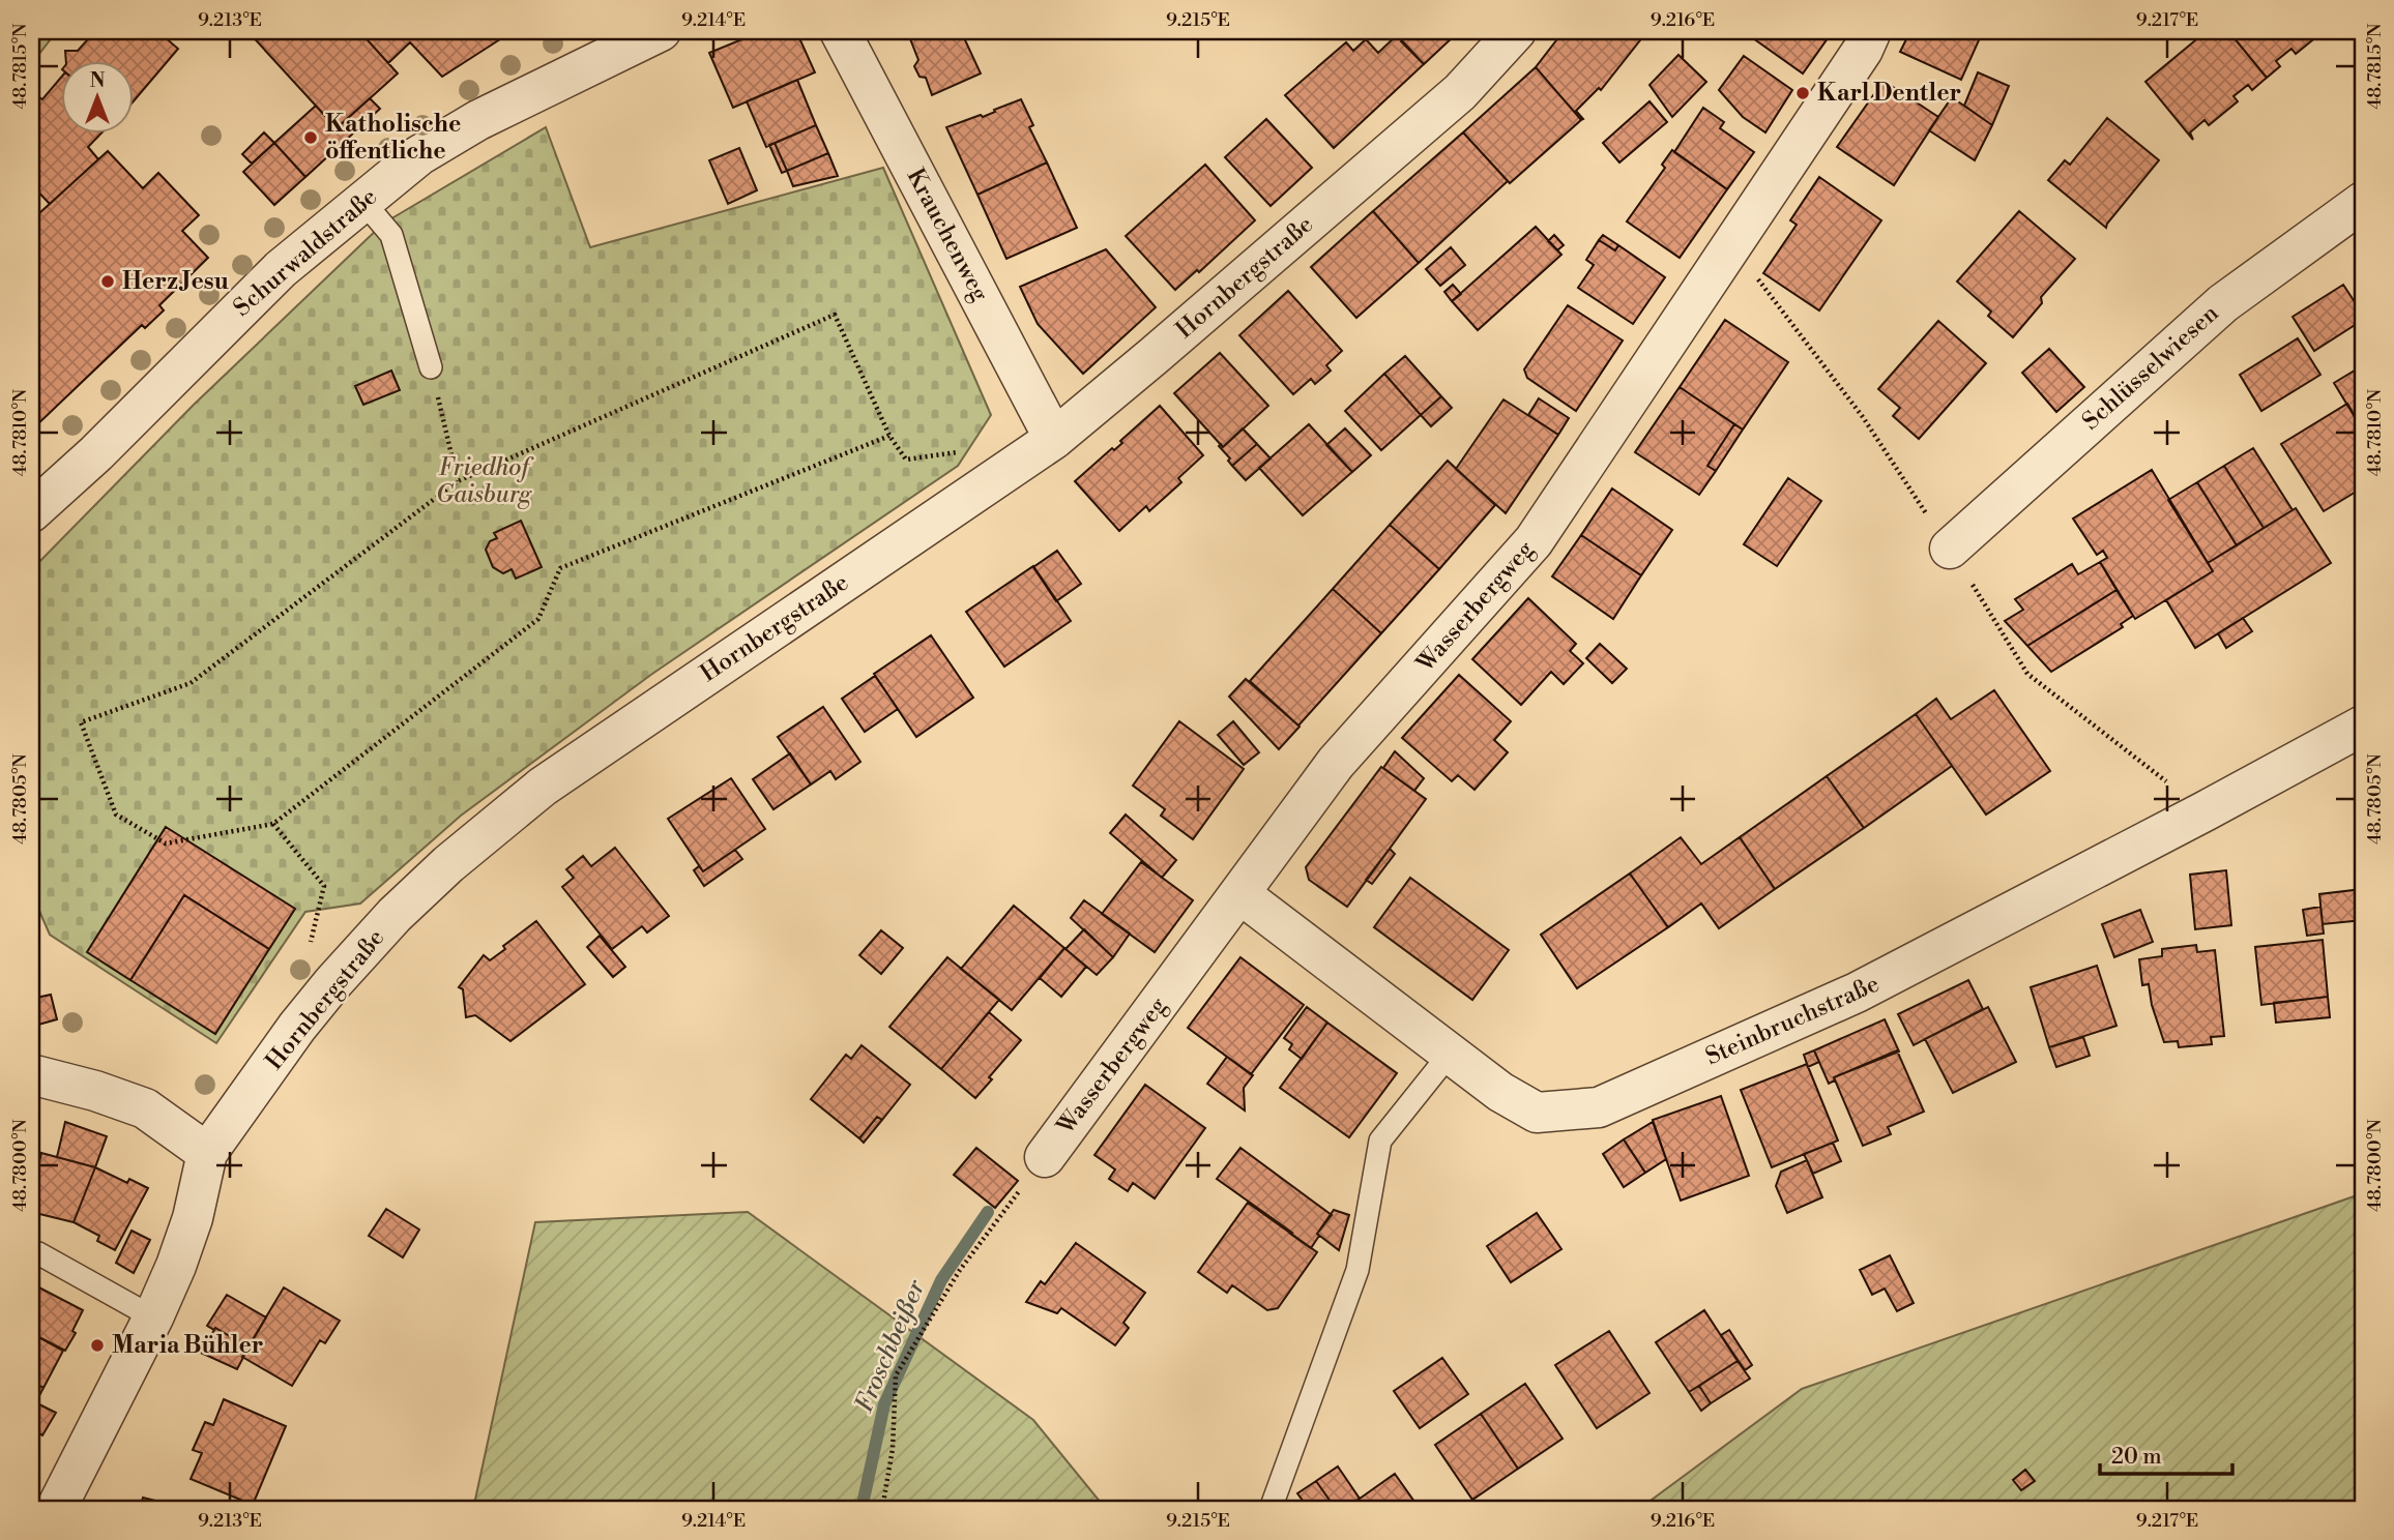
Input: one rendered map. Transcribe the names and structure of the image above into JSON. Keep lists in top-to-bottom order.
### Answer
{
  "streets": {
    "street": [
      "Krauchenweg",
      "Schurwaldstraße",
      "Hornbergstraße",
      "Schlüsselwiesen",
      "Wasserbergweg",
      "Steinbruchstraße"
    ]
  },
  "crossings": [
    ["Krauchenweg", "Hornbergstraße"],
    ["Wasserbergweg", "Steinbruchstraße"]
  ],
  "water": ["Froschbeißer"],
  "parks": ["Friedhof Gaisburg"],
  "places": [
    "Karl Dentler",
    "Katholische öffentliche",
    "Herz Jesu",
    "Maria Bühler"
  ],
  "scale_bar": "20 m",
  "north": "top",
  "coordinates": [
    "9.213°E",
    "9.214°E",
    "9.215°E",
    "9.216°E",
    "9.217°E",
    "48.7815°N",
    "48.7810°N",
    "48.7805°N",
    "48.7800°N"
  ]
}
